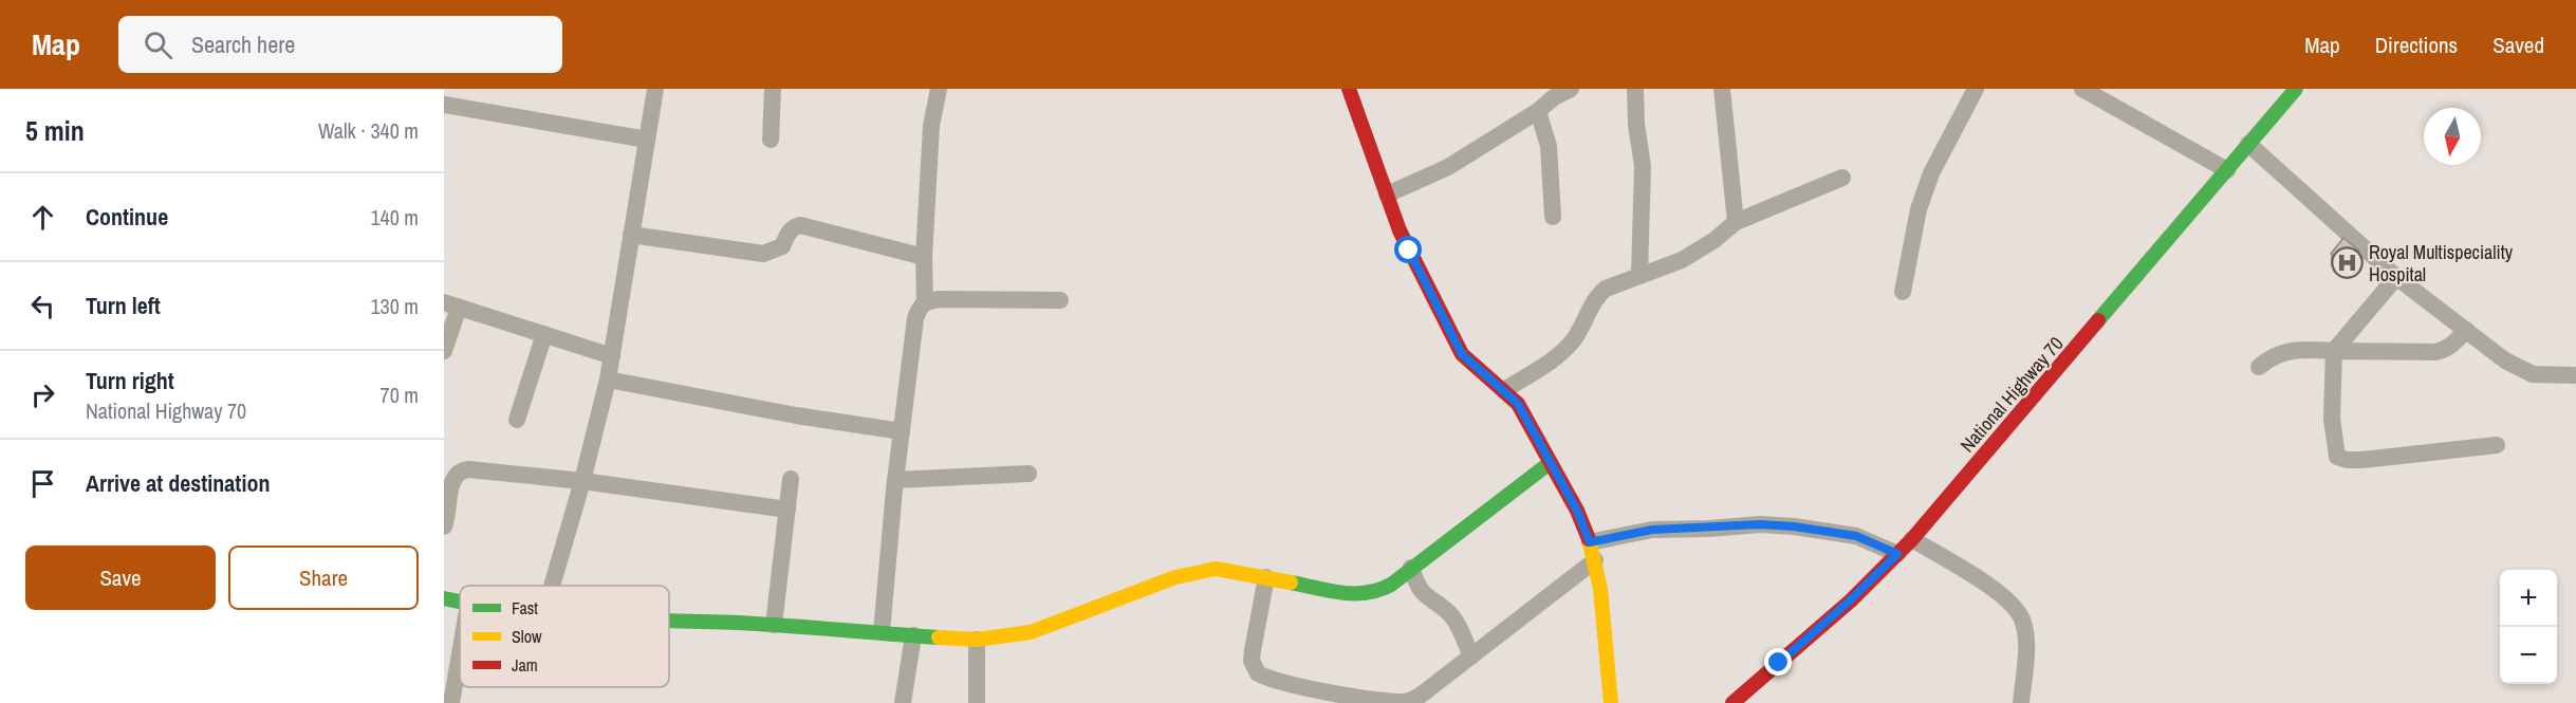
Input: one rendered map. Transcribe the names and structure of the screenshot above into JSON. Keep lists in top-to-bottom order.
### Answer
{
  "streets": {
    "main road": ["National Highway 70"]
  },
  "places": {
    "hospital": ["Royal Multispeciality Hospital"]
  },
  "legend": ["Fast", "Slow", "Jam"],
  "north": "bottom",
  "page": {
    "header": "Map",
    "search": "Search here",
    "nav": ["Map", "Directions", "Saved"],
    "heading": ["5 min", "Walk · 340 m"],
    "list": [
      ["Continue", "140 m"],
      ["Turn left", "130 m"],
      ["Turn right", "National Highway 70", "70 m"],
      "Arrive at destination"
    ],
    "buttons": ["Save", "Share"],
    "map_buttons": ["+", "−"]
  }
}
